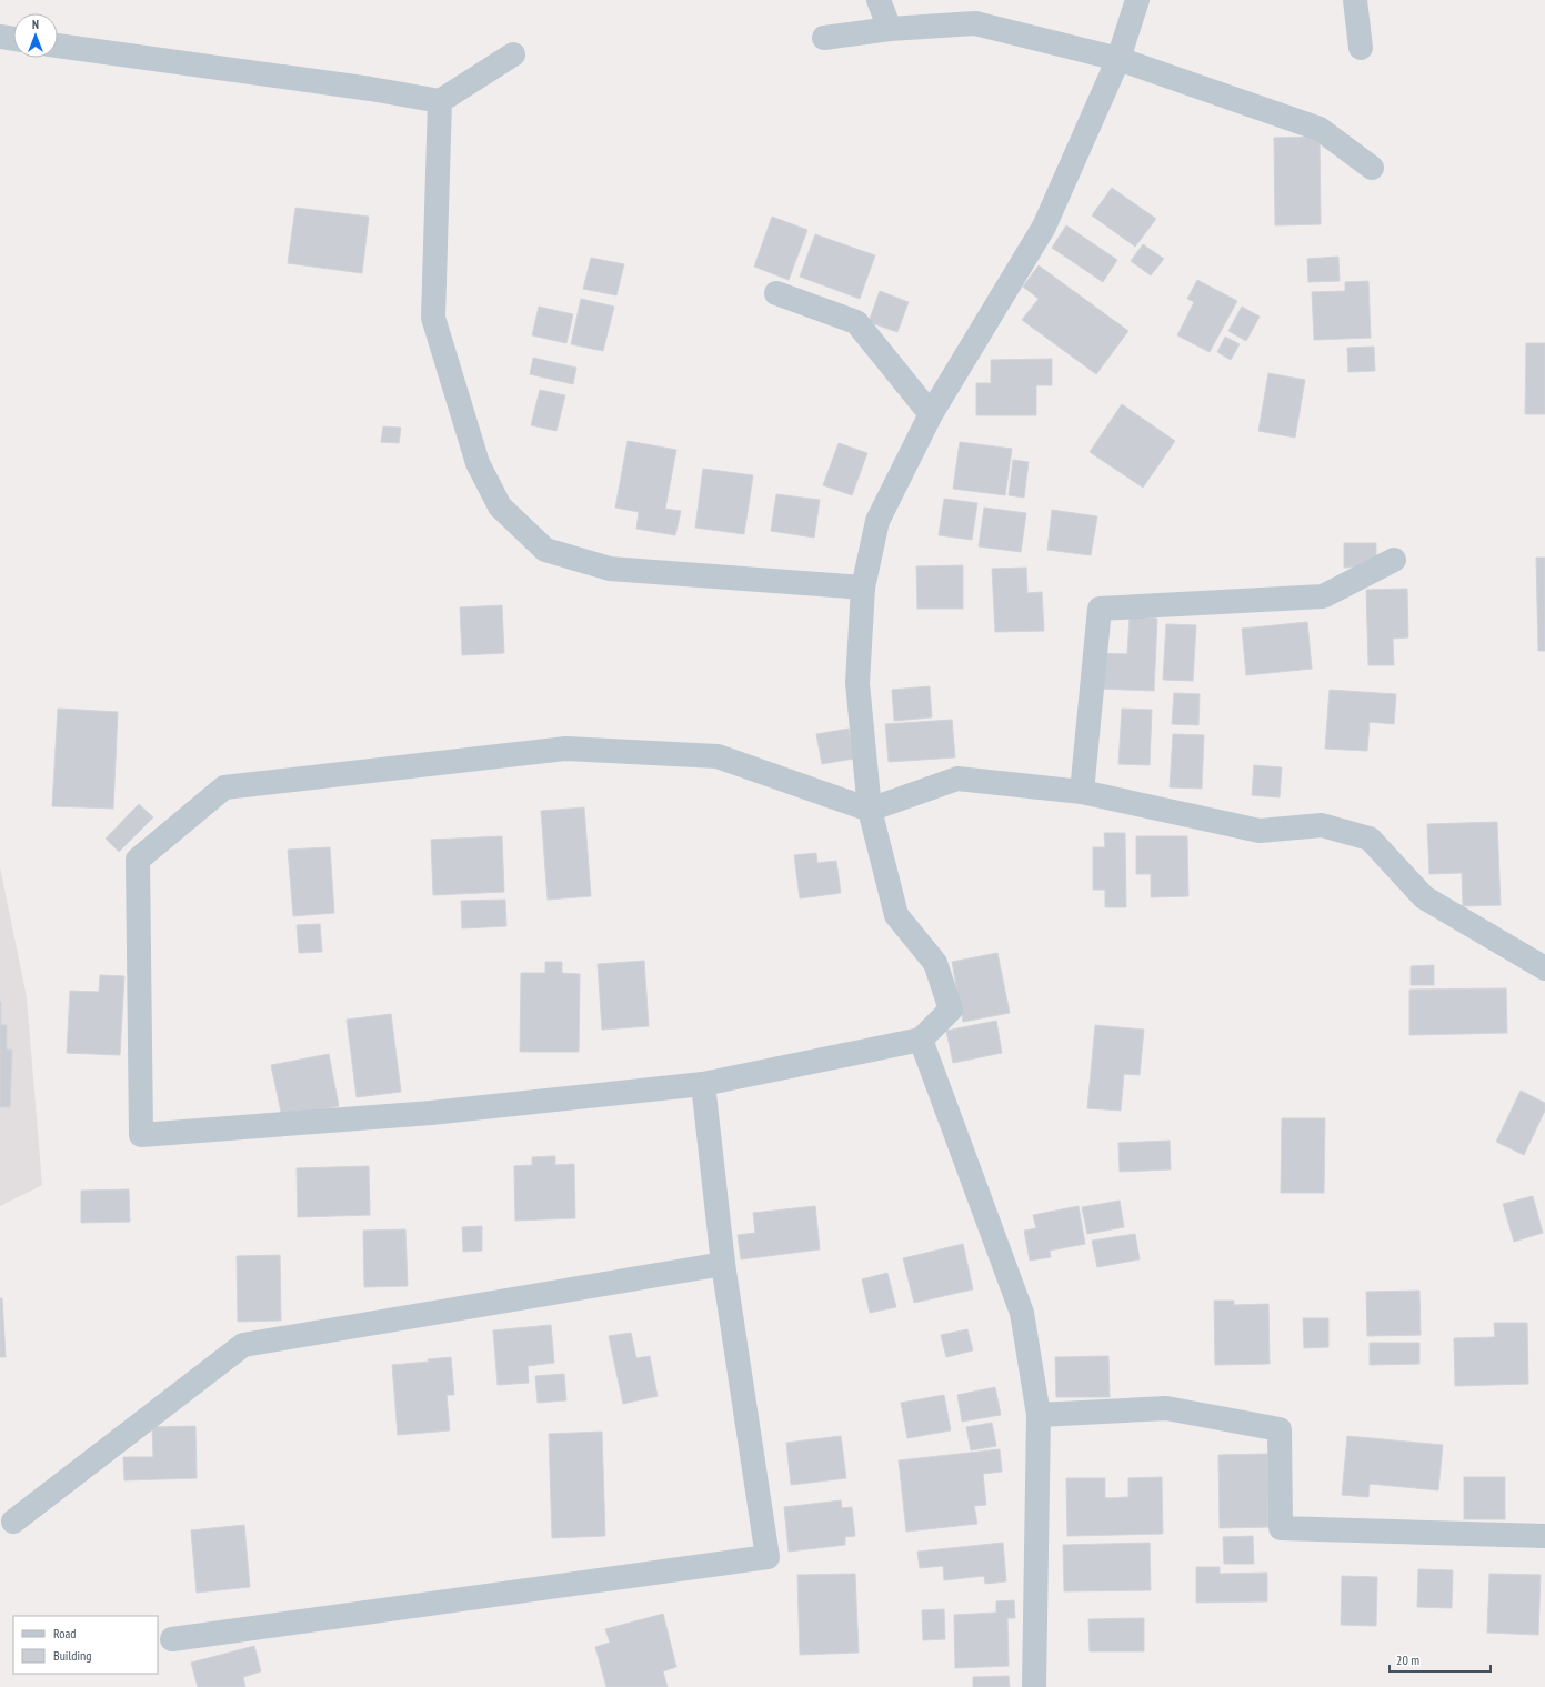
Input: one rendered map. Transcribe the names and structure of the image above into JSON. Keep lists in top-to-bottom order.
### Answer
{
  "legend": ["Road", "Building"],
  "scale_bar": "20 m",
  "north": "top"
}
